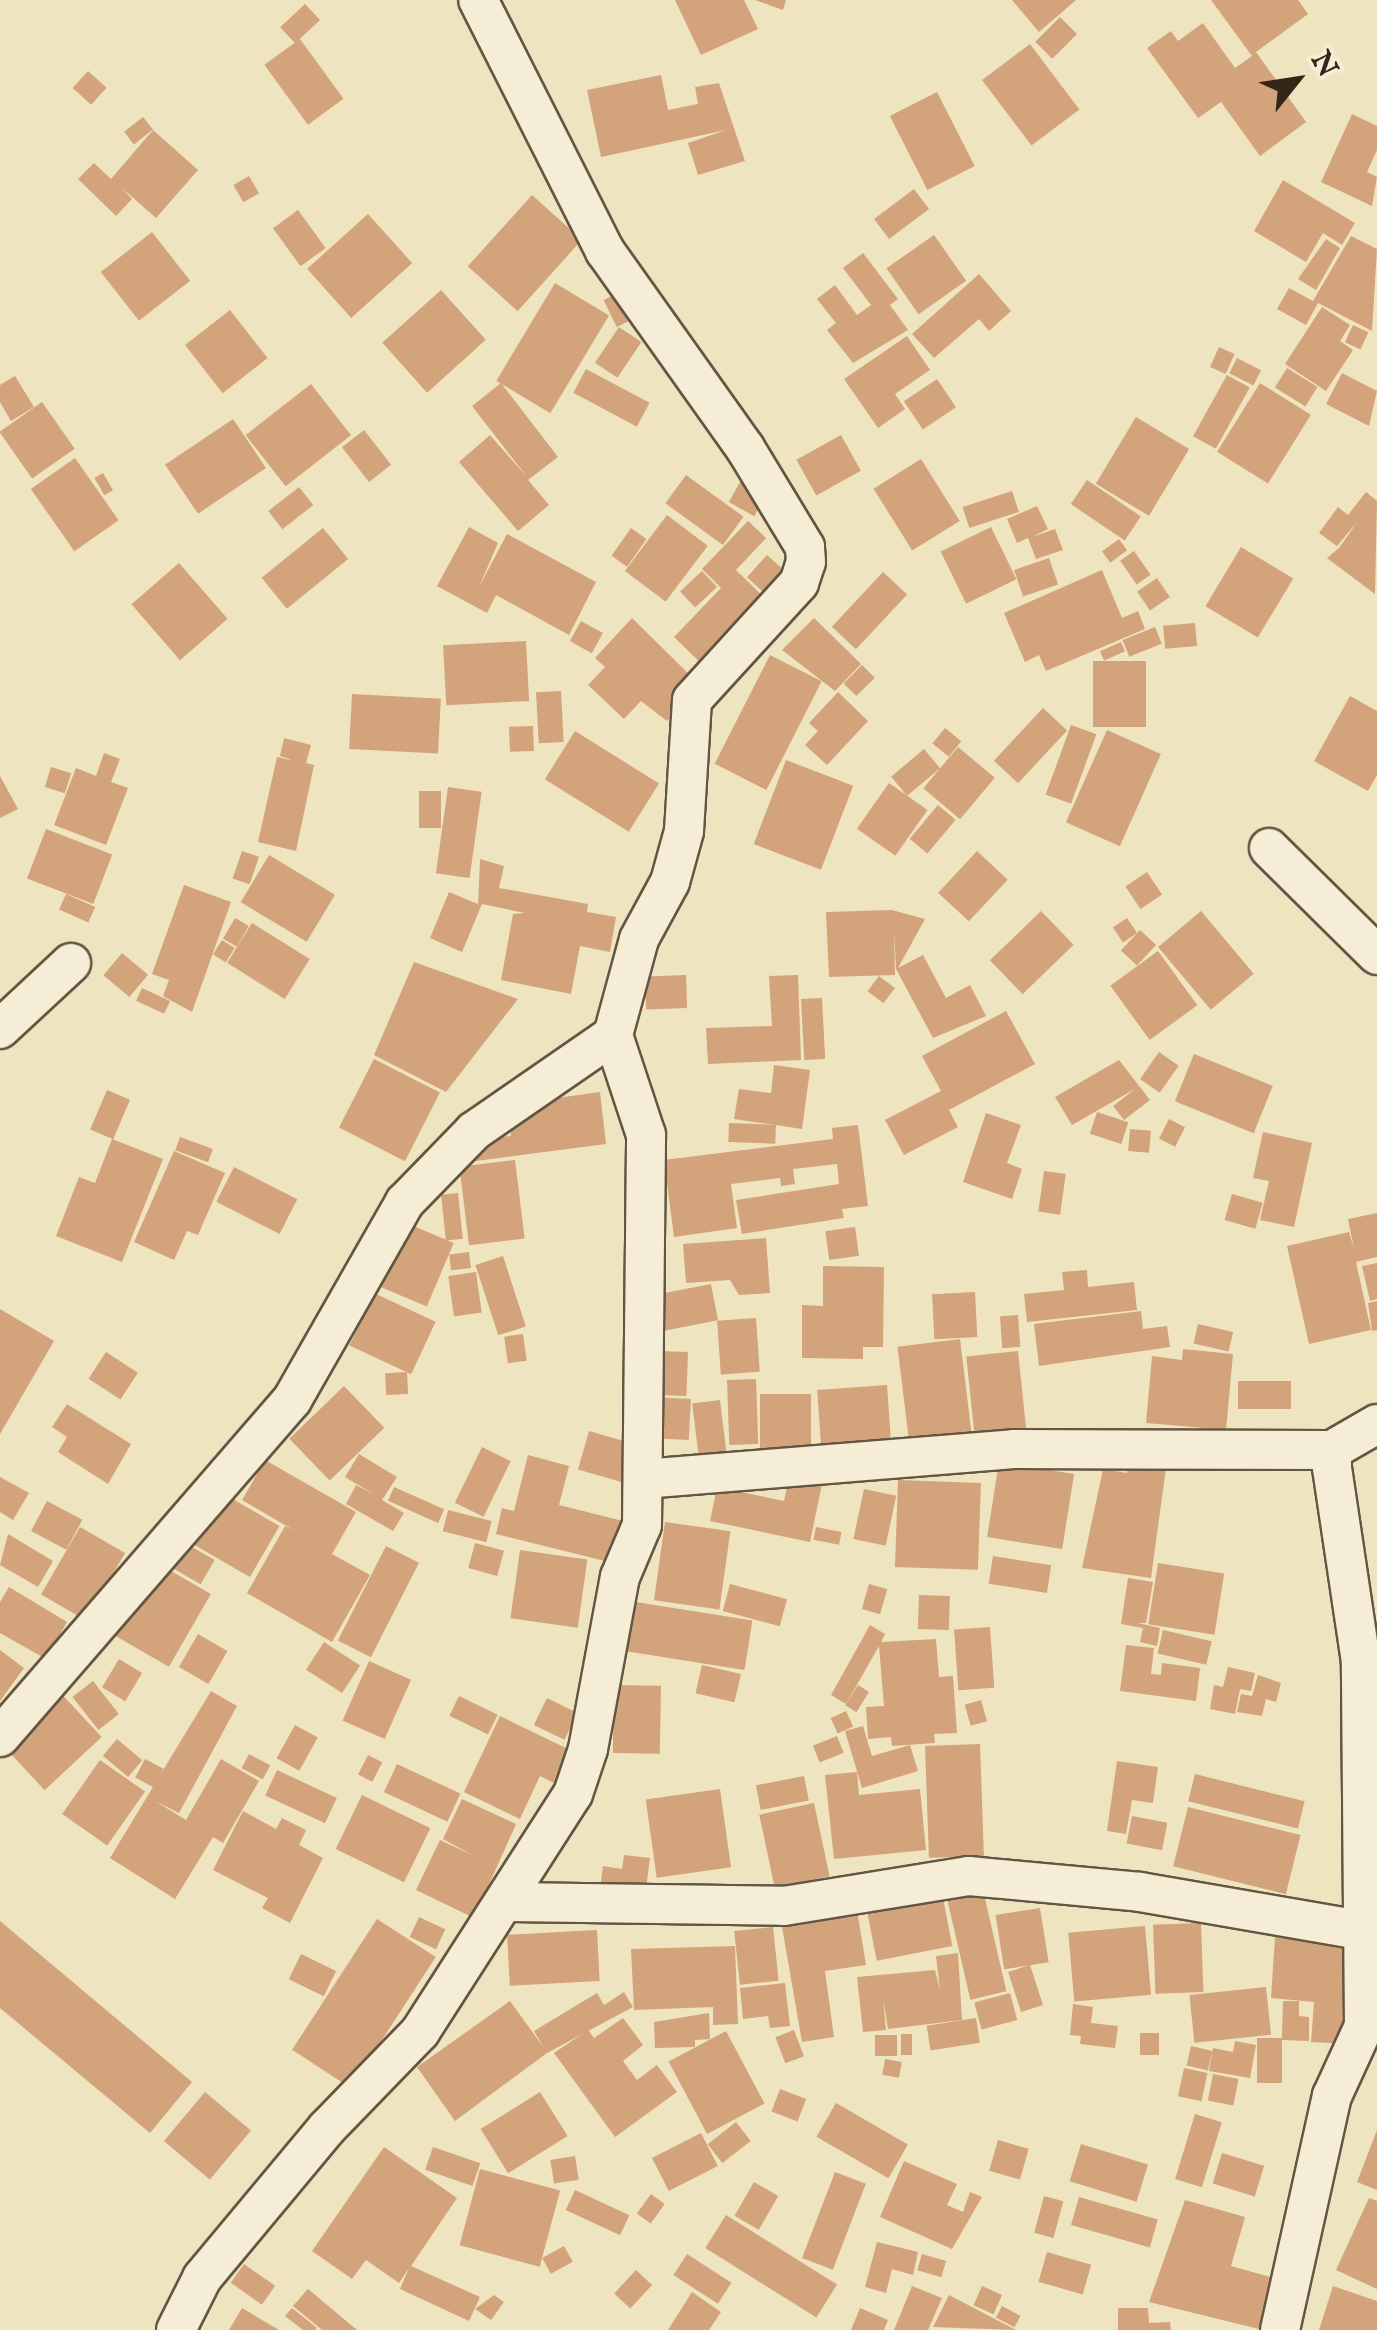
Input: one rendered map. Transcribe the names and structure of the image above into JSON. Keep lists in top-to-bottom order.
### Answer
{
  "north": "top right"
}
